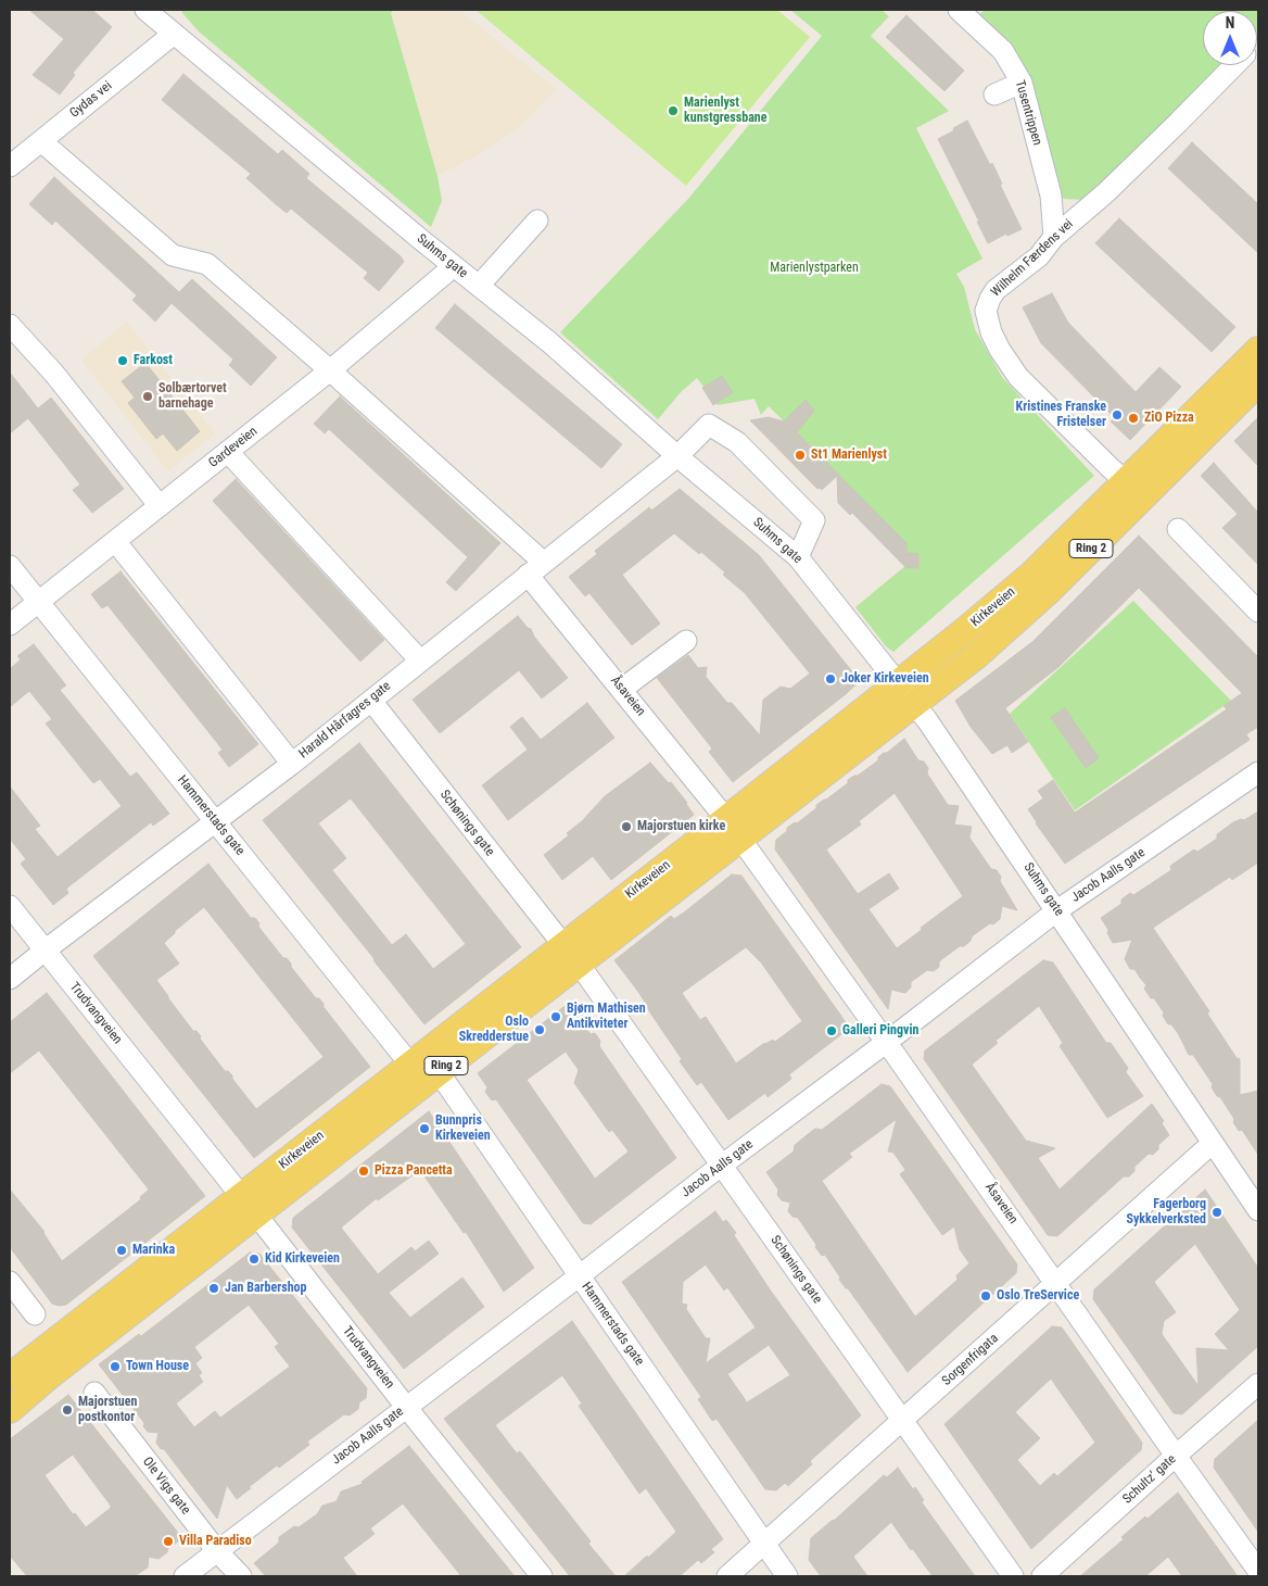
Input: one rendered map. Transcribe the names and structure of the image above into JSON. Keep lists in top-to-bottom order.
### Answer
{
  "streets": {
    "main road": ["Ring 2", "Kirkeveien"],
    "street": [
      "Gydas vei",
      "Tusentrippen",
      "Suhms gate",
      "Wilhelm Færdens vei",
      "Gardeveien",
      "Åsaveien",
      "Harald Hårfagres gate",
      "Hammerstads gate",
      "Schønings gate",
      "Jacob Aalls gate",
      "Trudvangveien",
      "Sorgenfrigata",
      "Schultz’ gate",
      "Ole Vigs gate"
    ]
  },
  "crossings": [
    ["Gydas vei", "Suhms gate"],
    ["Gydas vei", "Åsaveien"],
    ["Tusentrippen", "Wilhelm Færdens vei"],
    ["Suhms gate", "Gardeveien"],
    ["Suhms gate", "Kirkeveien"],
    ["Suhms gate", "Harald Hårfagres gate"],
    ["Suhms gate", "Jacob Aalls gate"],
    ["Suhms gate", "Sorgenfrigata"],
    ["Wilhelm Færdens vei", "Kirkeveien"],
    ["Gardeveien", "Åsaveien"],
    ["Gardeveien", "Hammerstads gate"],
    ["Kirkeveien", "Åsaveien"],
    ["Kirkeveien", "Hammerstads gate"],
    ["Kirkeveien", "Schønings gate"],
    ["Kirkeveien", "Trudvangveien"],
    ["Åsaveien", "Harald Hårfagres gate"],
    ["Åsaveien", "Jacob Aalls gate"],
    ["Åsaveien", "Sorgenfrigata"],
    ["Åsaveien", "Schultz’ gate"],
    ["Harald Hårfagres gate", "Hammerstads gate"],
    ["Harald Hårfagres gate", "Schønings gate"],
    ["Harald Hårfagres gate", "Trudvangveien"],
    ["Hammerstads gate", "Jacob Aalls gate"],
    ["Hammerstads gate", "Sorgenfrigata"],
    ["Schønings gate", "Jacob Aalls gate"],
    ["Schønings gate", "Sorgenfrigata"],
    ["Jacob Aalls gate", "Trudvangveien"],
    ["Jacob Aalls gate", "Ole Vigs gate"]
  ],
  "parks": ["Marienlystparken"],
  "places": [
    "Marienlyst kunstgressbane",
    "Farkost",
    "Solbærtorvet barnehage",
    "Kristines Franske Fristelser",
    "ZiO Pizza",
    "St1 Marienlyst",
    "Joker Kirkeveien",
    "Majorstuen kirke",
    "Bjørn Mathisen Antikviteter",
    "Oslo Skredderstue",
    "Galleri Pingvin",
    "Bunnpris Kirkeveien",
    "Pizza Pancetta",
    "Fagerborg Sykkelverksted",
    "Marinka",
    "Kid Kirkeveien",
    "Jan Barbershop",
    "Oslo TreService",
    "Town House",
    "Majorstuen postkontor",
    "Villa Paradiso"
  ],
  "north": "top"
}
